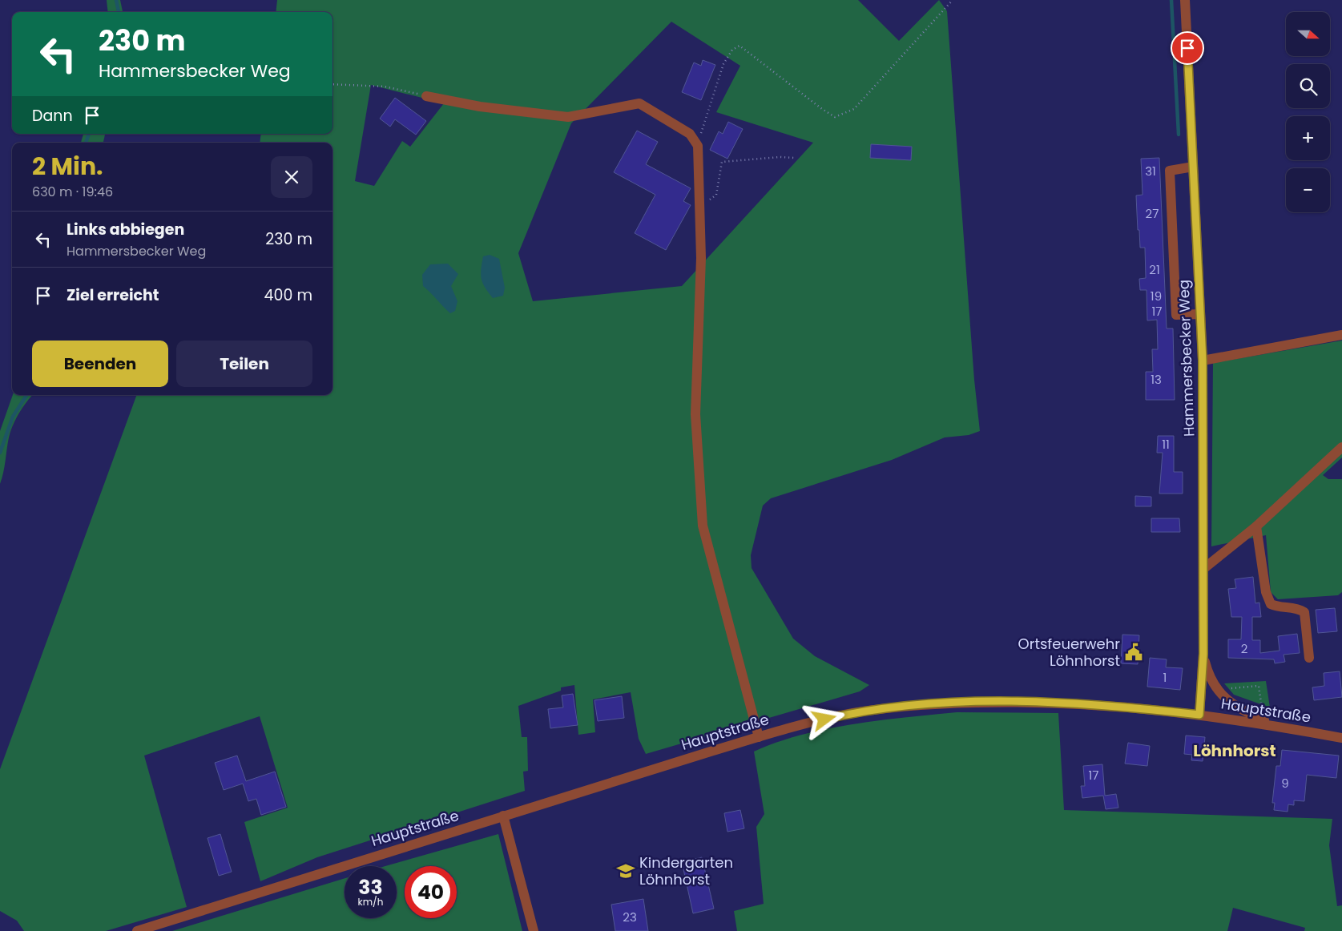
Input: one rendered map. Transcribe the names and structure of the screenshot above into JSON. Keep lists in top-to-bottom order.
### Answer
{
  "streets": {
    "street": ["Hammersbecker Weg", "Hauptstraße"]
  },
  "crossings": [
    ["Hammersbecker Weg", "Hauptstraße"]
  ],
  "districts": ["Löhnhorst"],
  "places": {
    "public building": ["Ortsfeuerwehr Löhnhorst"],
    "school or university": ["Kindergarten Löhnhorst"]
  },
  "house_numbers": [
    "31",
    "27",
    "21",
    "19",
    "17",
    "13",
    "11",
    "2",
    "1",
    "17",
    "9",
    "23"
  ],
  "north": "right",
  "page": {
    "map_buttons": ["+", "−"],
    "turn": ["230 m", "Hammersbecker Weg"],
    "then": "Dann",
    "heading": ["2 Min.", "630 m · 19:46"],
    "list": [
      {
        "name": "Links abbiegen",
        "note": "Hammersbecker Weg",
        "value": "230 m"
      },
      {
        "name": "Ziel erreicht",
        "value": "400 m"
      }
    ],
    "buttons": ["Beenden", "Teilen"],
    "speed": "33 km/h",
    "limit": "40"
  }
}
